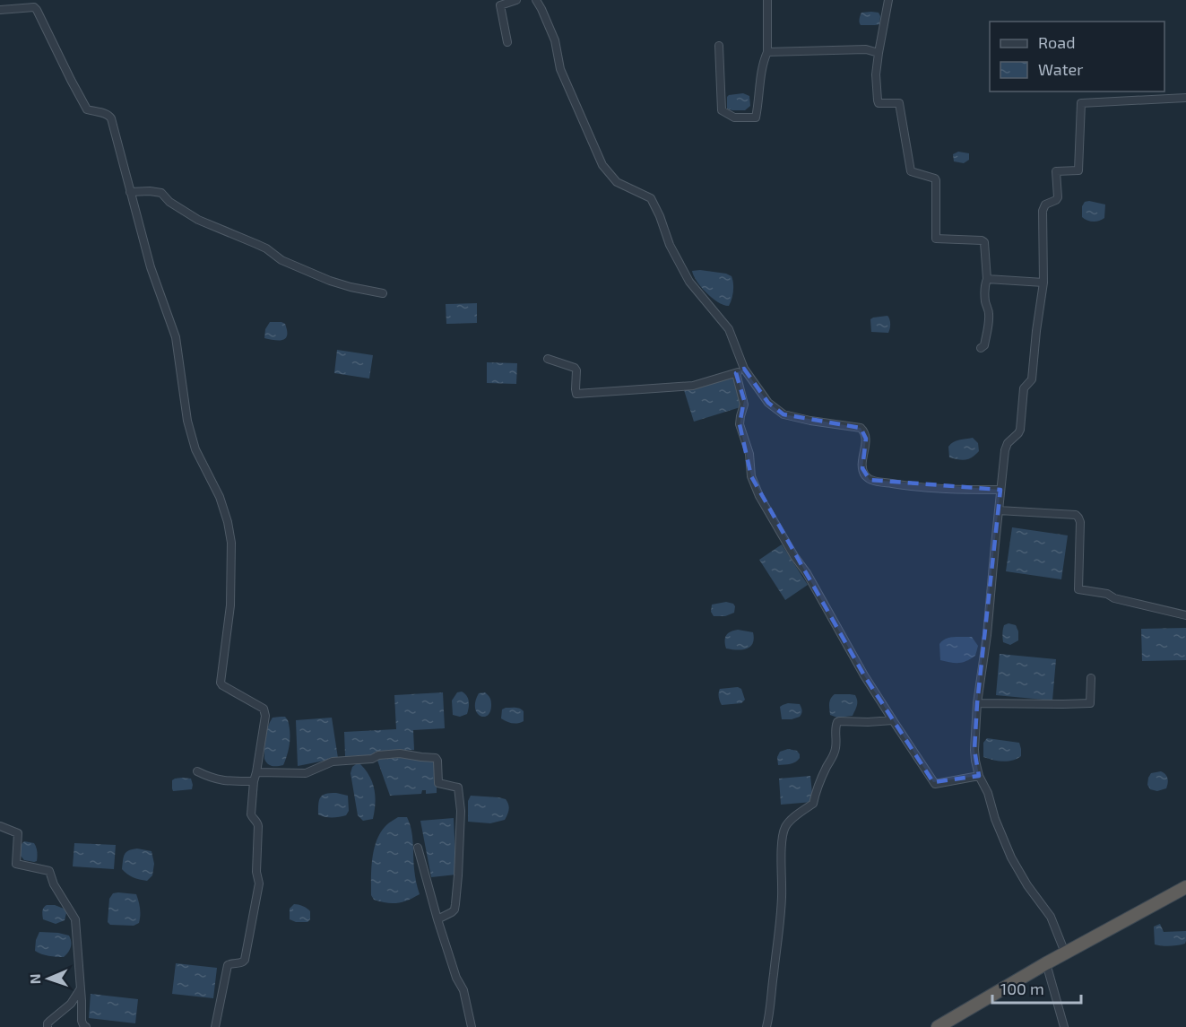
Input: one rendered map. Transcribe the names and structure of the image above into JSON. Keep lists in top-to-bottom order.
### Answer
{
  "legend": ["Road", "Water"],
  "scale_bar": "100 m",
  "north": "left"
}
